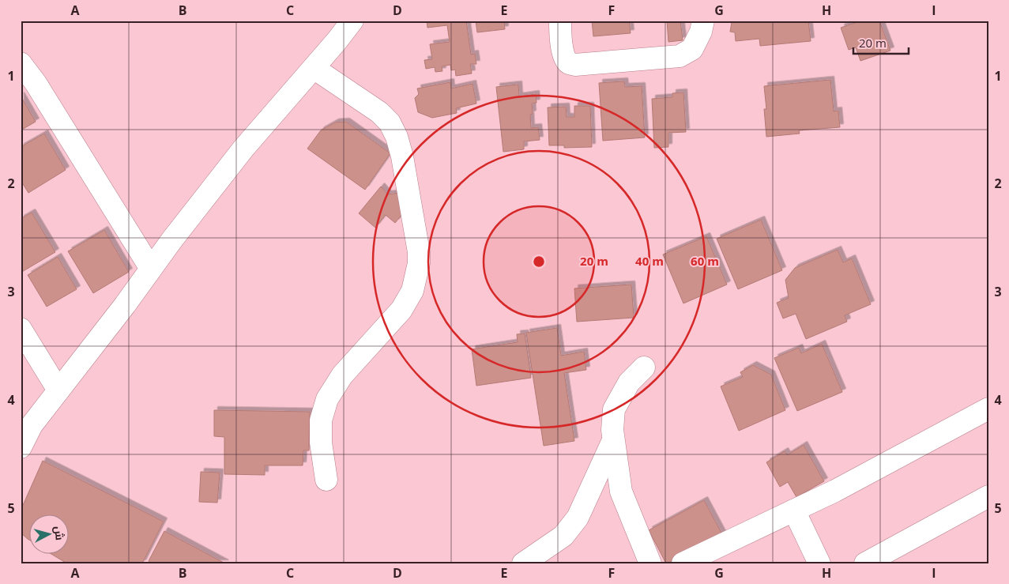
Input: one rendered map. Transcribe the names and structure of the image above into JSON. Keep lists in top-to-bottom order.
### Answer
{
  "scale_bar": "20 m",
  "north": "right",
  "grid": {
    "columns": [
      "A",
      "B",
      "C",
      "D",
      "E",
      "F",
      "G",
      "H",
      "I"
    ],
    "rows": [
      "1",
      "2",
      "3",
      "4",
      "5"
    ]
  },
  "rings": ["20 m", "40 m", "60 m"]
}
